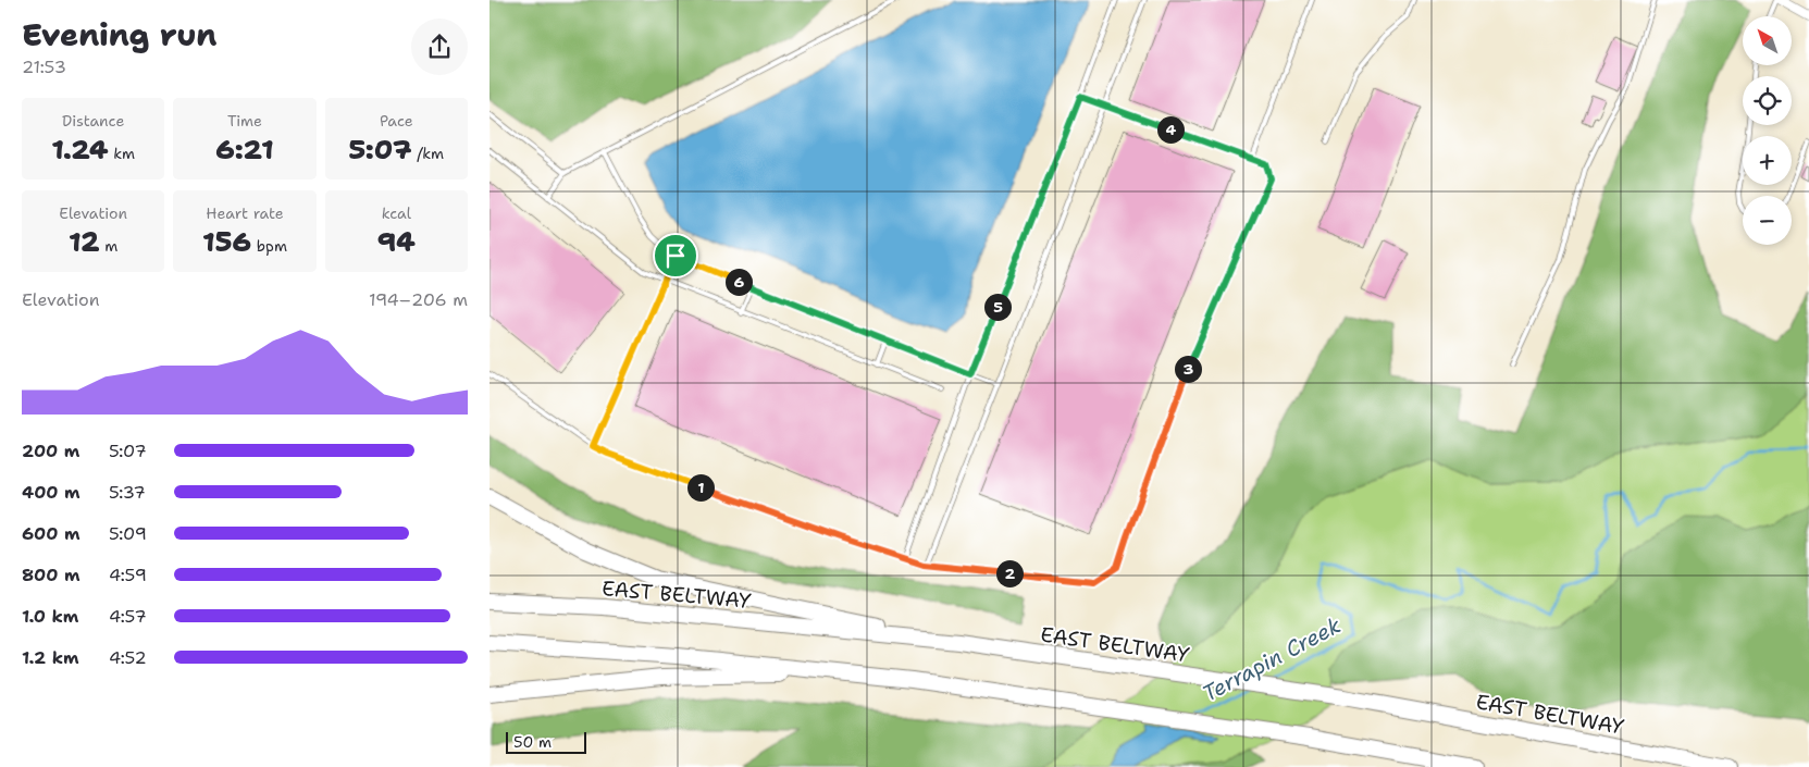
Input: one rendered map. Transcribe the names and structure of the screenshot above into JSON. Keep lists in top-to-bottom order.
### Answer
{
  "streets": {
    "highway": ["EAST BELTWAY"]
  },
  "water": ["Terrapin Creek"],
  "scale_bar": "50 m",
  "north": "top left",
  "page": {
    "heading": ["Evening run", "21:53"],
    "map_buttons": ["+", "−"],
    "stats": [
      ["Distance", "1.24 km"],
      ["Time", "6:21"],
      ["Pace", "5:07 /km"],
      ["Elevation", "12 m"],
      ["Heart rate", "156 bpm"],
      ["kcal", "94"]
    ],
    "pins": [
      "4",
      "6",
      "5",
      "3",
      "1",
      "2"
    ],
    "chart": ["Elevation", "194–206 m"],
    "list": [
      {
        "name": "200 m",
        "note": "5:07"
      },
      {
        "name": "400 m",
        "note": "5:37"
      },
      {
        "name": "600 m",
        "note": "5:09"
      },
      {
        "name": "800 m",
        "note": "4:59"
      },
      {
        "name": "1.0 km",
        "note": "4:57"
      },
      {
        "name": "1.2 km",
        "note": "4:52"
      }
    ],
    "scale": "50 m"
  }
}
